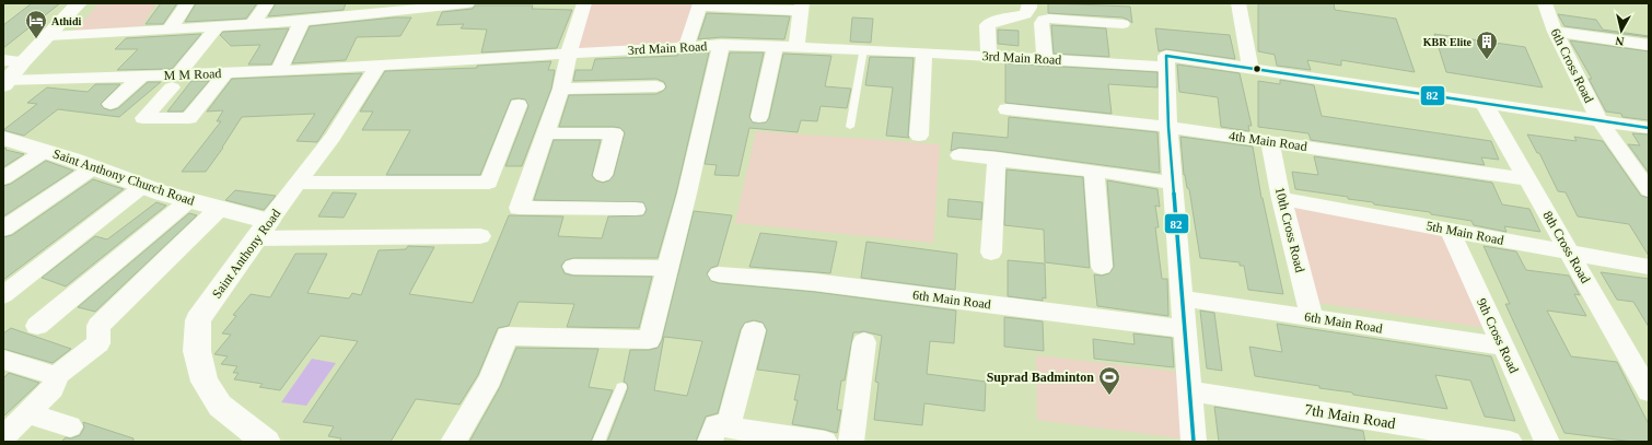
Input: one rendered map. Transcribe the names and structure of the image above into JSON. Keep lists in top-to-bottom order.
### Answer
{
  "streets": {
    "street": [
      "3rd Main Road",
      "6th Cross Road",
      "M M Road",
      "4th Main Road",
      "Saint Anthony Church Road",
      "10th Cross Road",
      "5th Main Road",
      "8th Cross Road",
      "Saint Anthony Road",
      "6th Main Road",
      "9th Cross Road",
      "7th Main Road"
    ]
  },
  "crossings": [
    ["3rd Main Road", "M M Road"],
    ["3rd Main Road", "Saint Anthony Road"],
    ["M M Road", "Saint Anthony Road"],
    ["4th Main Road", "10th Cross Road"],
    ["4th Main Road", "8th Cross Road"],
    ["Saint Anthony Church Road", "Saint Anthony Road"],
    ["10th Cross Road", "5th Main Road"],
    ["10th Cross Road", "6th Main Road"],
    ["5th Main Road", "8th Cross Road"],
    ["5th Main Road", "9th Cross Road"],
    ["6th Main Road", "9th Cross Road"]
  ],
  "places": {
    "hotel": ["Athidi"],
    "building": ["KBR Elite"],
    "sports": ["Suprad Badminton"]
  },
  "lines": ["transit line 82"],
  "north": "bottom"
}
